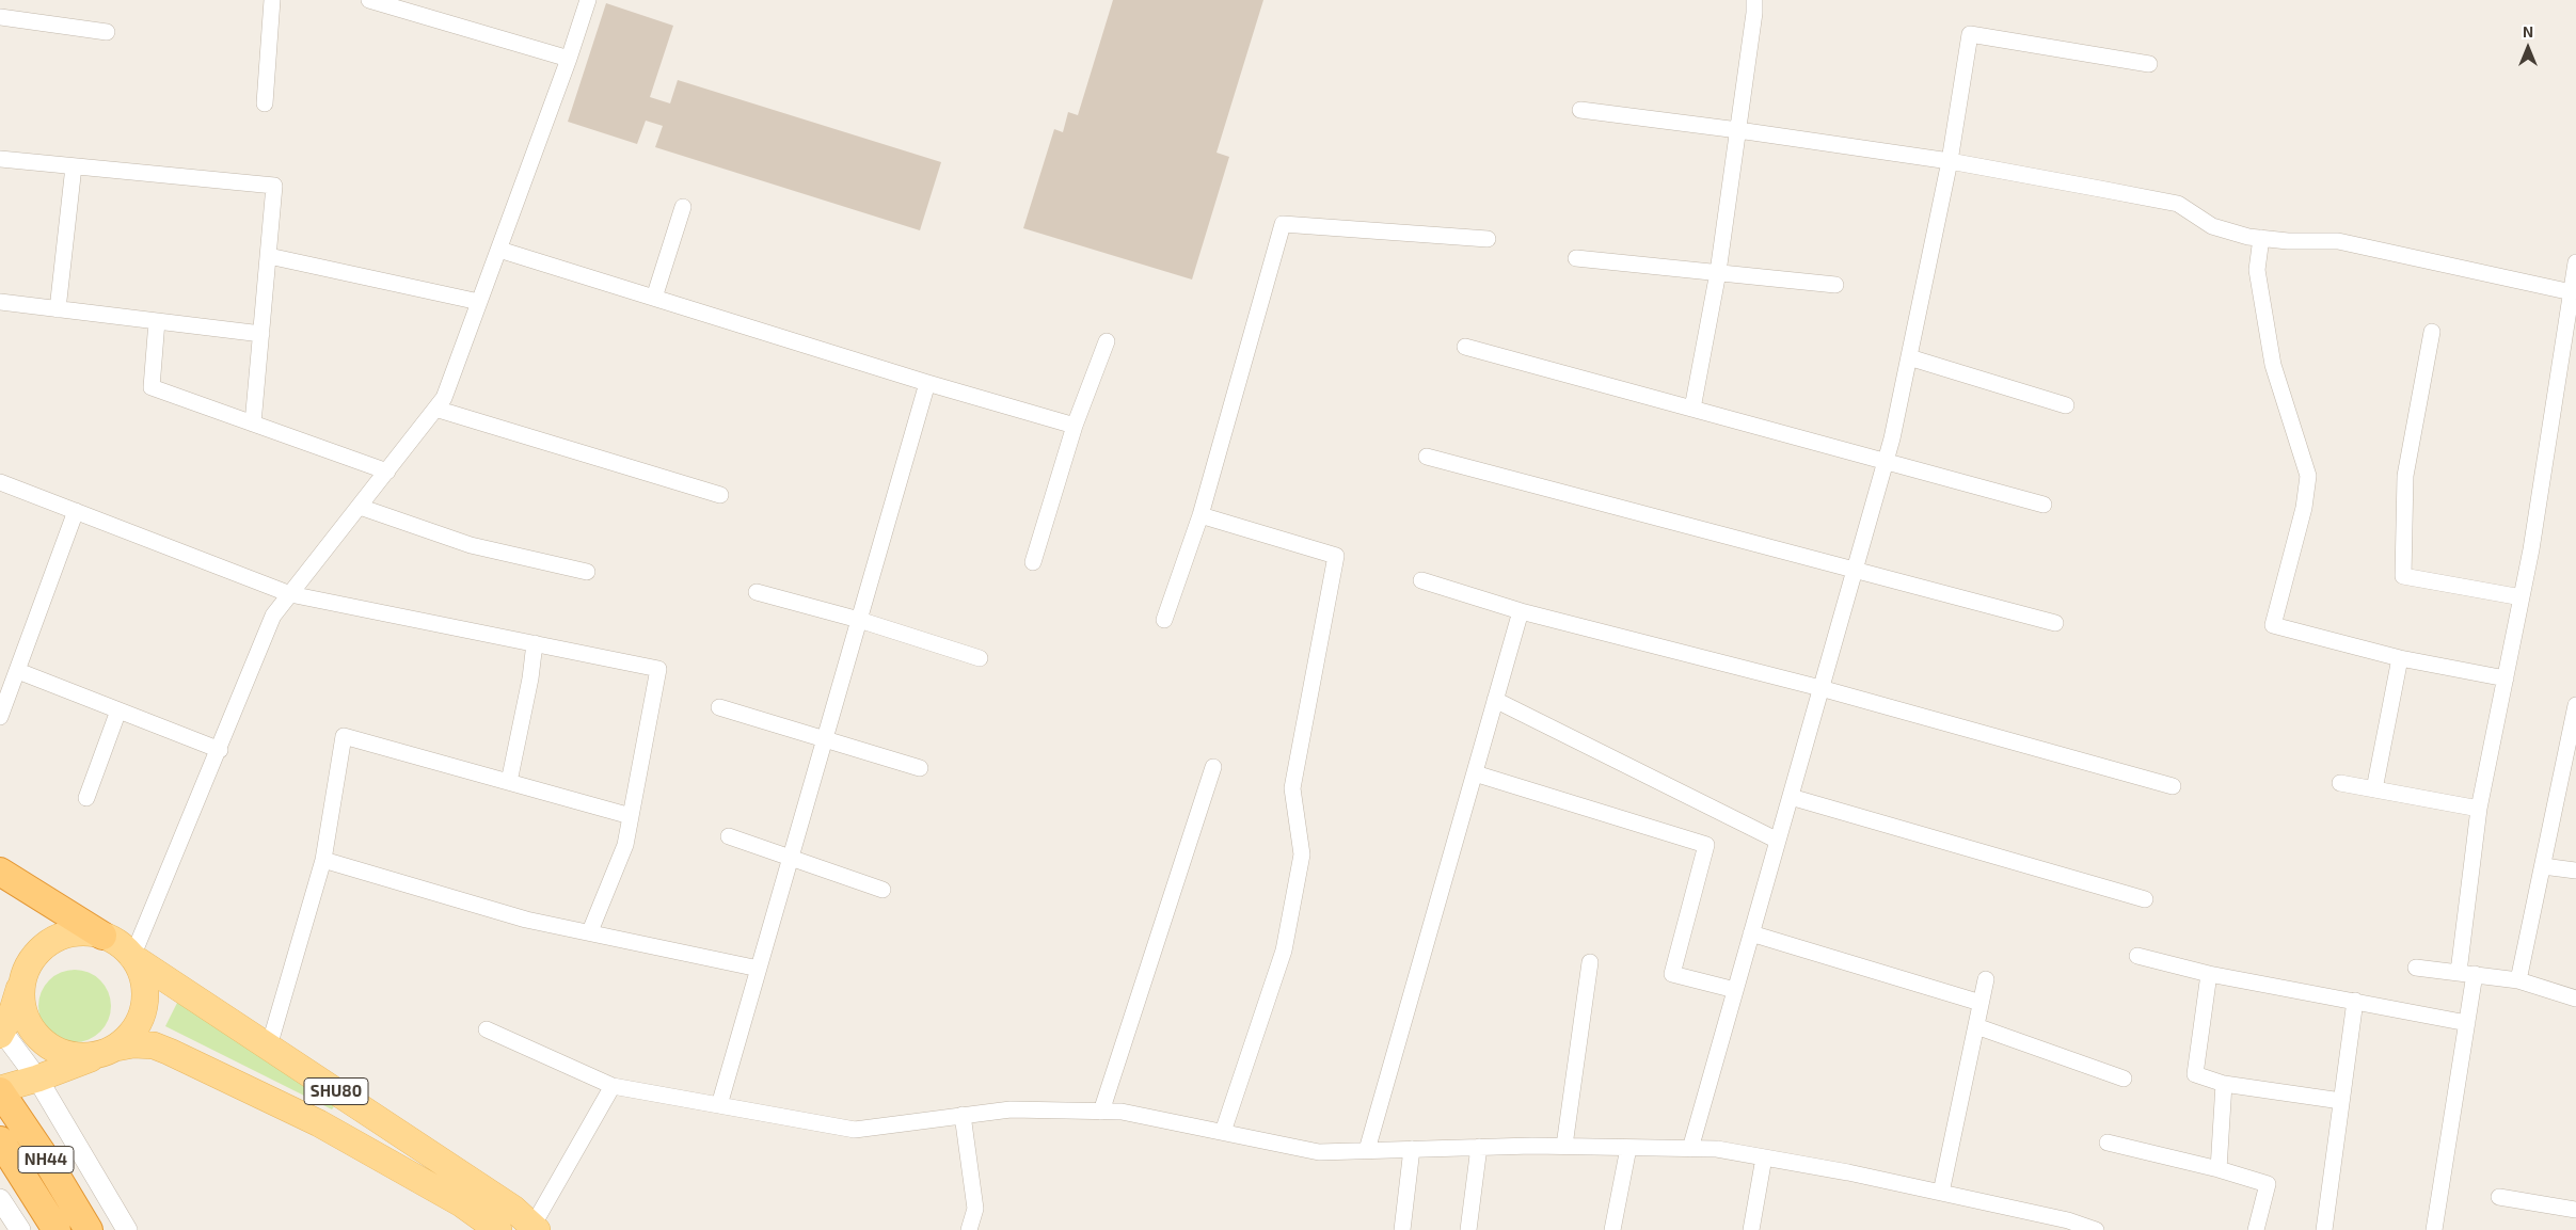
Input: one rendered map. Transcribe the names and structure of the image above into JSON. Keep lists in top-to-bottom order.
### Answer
{
  "streets": {
    "highway": ["NH44"],
    "main road": ["SHU80"]
  },
  "north": "top"
}
